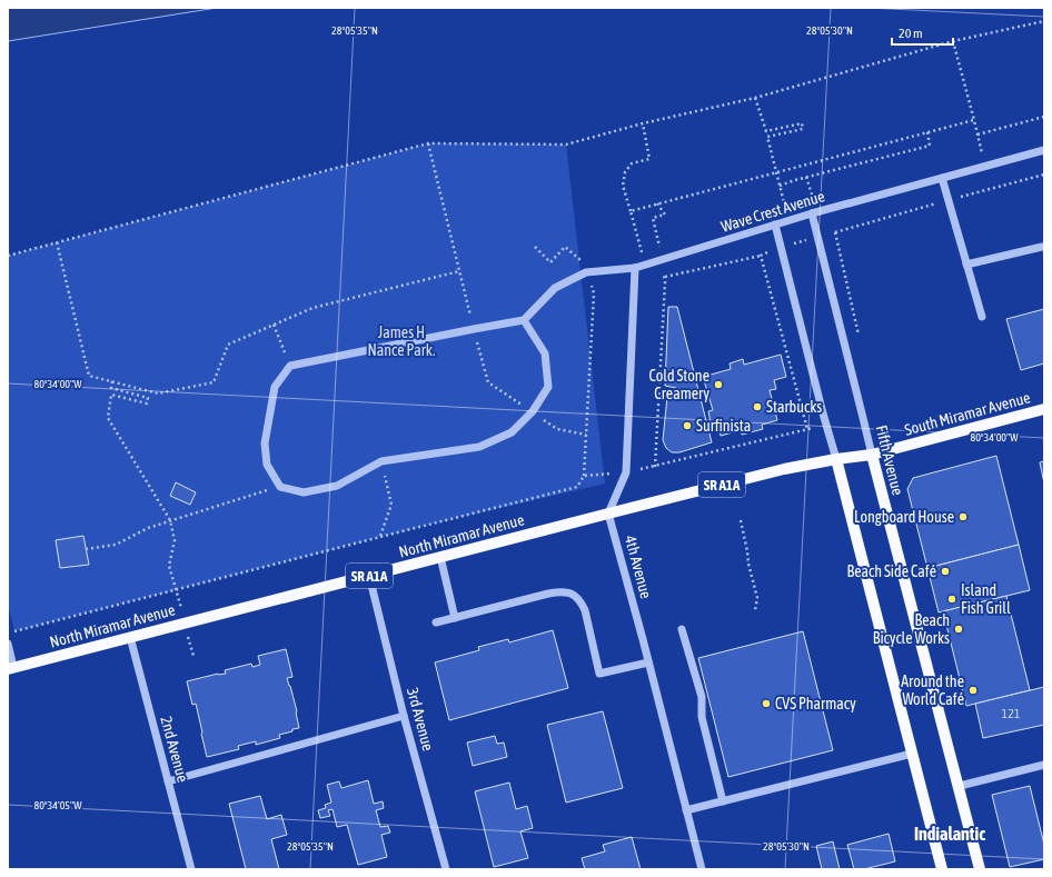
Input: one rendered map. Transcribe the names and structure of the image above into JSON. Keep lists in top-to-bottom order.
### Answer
{
  "streets": {
    "main road": [
      "South Miramar Avenue",
      "Fifth Avenue",
      "SR A1A",
      "North Miramar Avenue"
    ],
    "street": [
      "Wave Crest Avenue",
      "4th Avenue",
      "3rd Avenue",
      "2nd Avenue"
    ]
  },
  "crossings": [
    ["Wave Crest Avenue", "Fifth Avenue"],
    ["South Miramar Avenue", "Fifth Avenue"],
    ["South Miramar Avenue", "North Miramar Avenue"],
    ["Fifth Avenue", "North Miramar Avenue"],
    ["North Miramar Avenue", "4th Avenue"],
    ["North Miramar Avenue", "3rd Avenue"],
    ["North Miramar Avenue", "2nd Avenue"]
  ],
  "districts": ["Indialantic"],
  "parks": ["James H Nance Park."],
  "places": [
    "Cold Stone Creamery",
    "Starbucks",
    "Surfinista",
    "Longboard House",
    "Beach Side Café",
    "Island Fish Grill",
    "Beach Bicycle Works",
    "Around the World Café",
    "CVS Pharmacy"
  ],
  "house_numbers": ["121"],
  "scale_bar": "20 m",
  "coordinates": [
    "28°05'35\"N",
    "28°05'30\"N",
    "80°34'00\"W",
    "80°34'05\"W"
  ]
}
